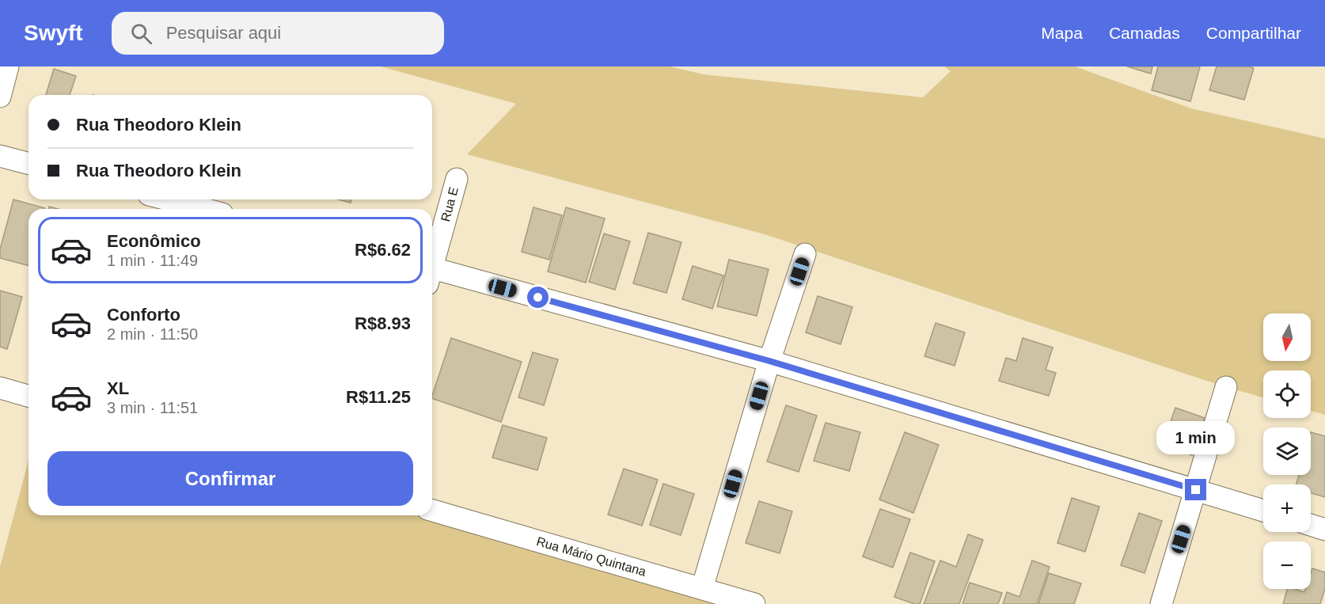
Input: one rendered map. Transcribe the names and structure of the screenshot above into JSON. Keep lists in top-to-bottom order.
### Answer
{
  "streets": {
    "street": ["Rua E", "Rua Mário Quintana"]
  },
  "north": "bottom",
  "page": {
    "header": "Swyft",
    "search": "Pesquisar aqui",
    "nav": ["Mapa", "Camadas", "Compartilhar"],
    "banner": ["Rua Theodoro Klein", "Rua Theodoro Klein"],
    "list": [
      {
        "name": "Econômico",
        "note": "1 min · 11:49",
        "value": "R$6.62"
      },
      {
        "name": "Conforto",
        "note": "2 min · 11:50",
        "value": "R$8.93"
      },
      {
        "name": "XL",
        "note": "3 min · 11:51",
        "value": "R$11.25"
      }
    ],
    "map_buttons": ["+", "−"],
    "bubble": "1 min",
    "buttons": "Confirmar"
  }
}
